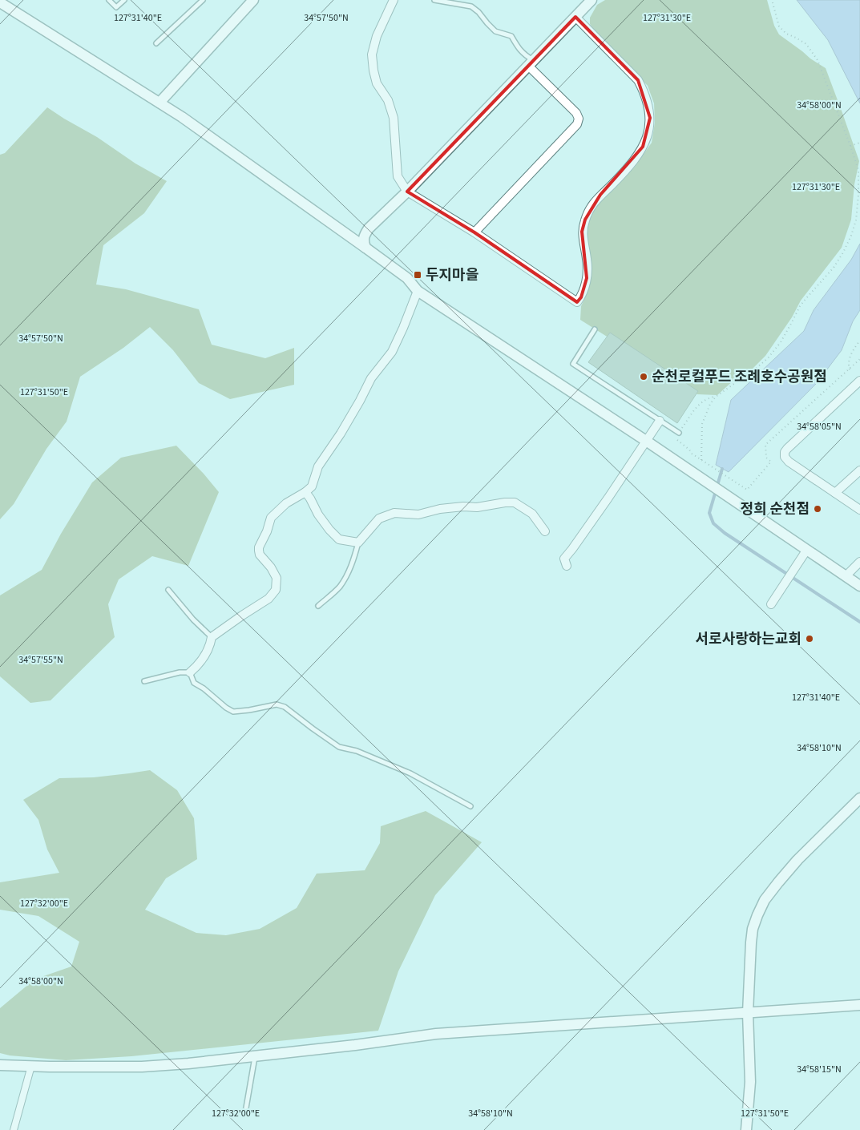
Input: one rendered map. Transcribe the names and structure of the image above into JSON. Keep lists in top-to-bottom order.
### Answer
{
  "places": {
    "transit": ["두지마을"],
    "other": ["순천로컬푸드 조례호수공원점", "정희 순천점", "서로사랑하는교회"]
  },
  "coordinates": [
    "127°31'30\"E",
    "127°31'40\"E",
    "34°57'50\"N",
    "34°58'00\"N",
    "127°31'50\"E",
    "34°58'05\"N",
    "34°57'55\"N",
    "34°58'10\"N",
    "127°32'00\"E",
    "34°58'15\"N"
  ]
}
